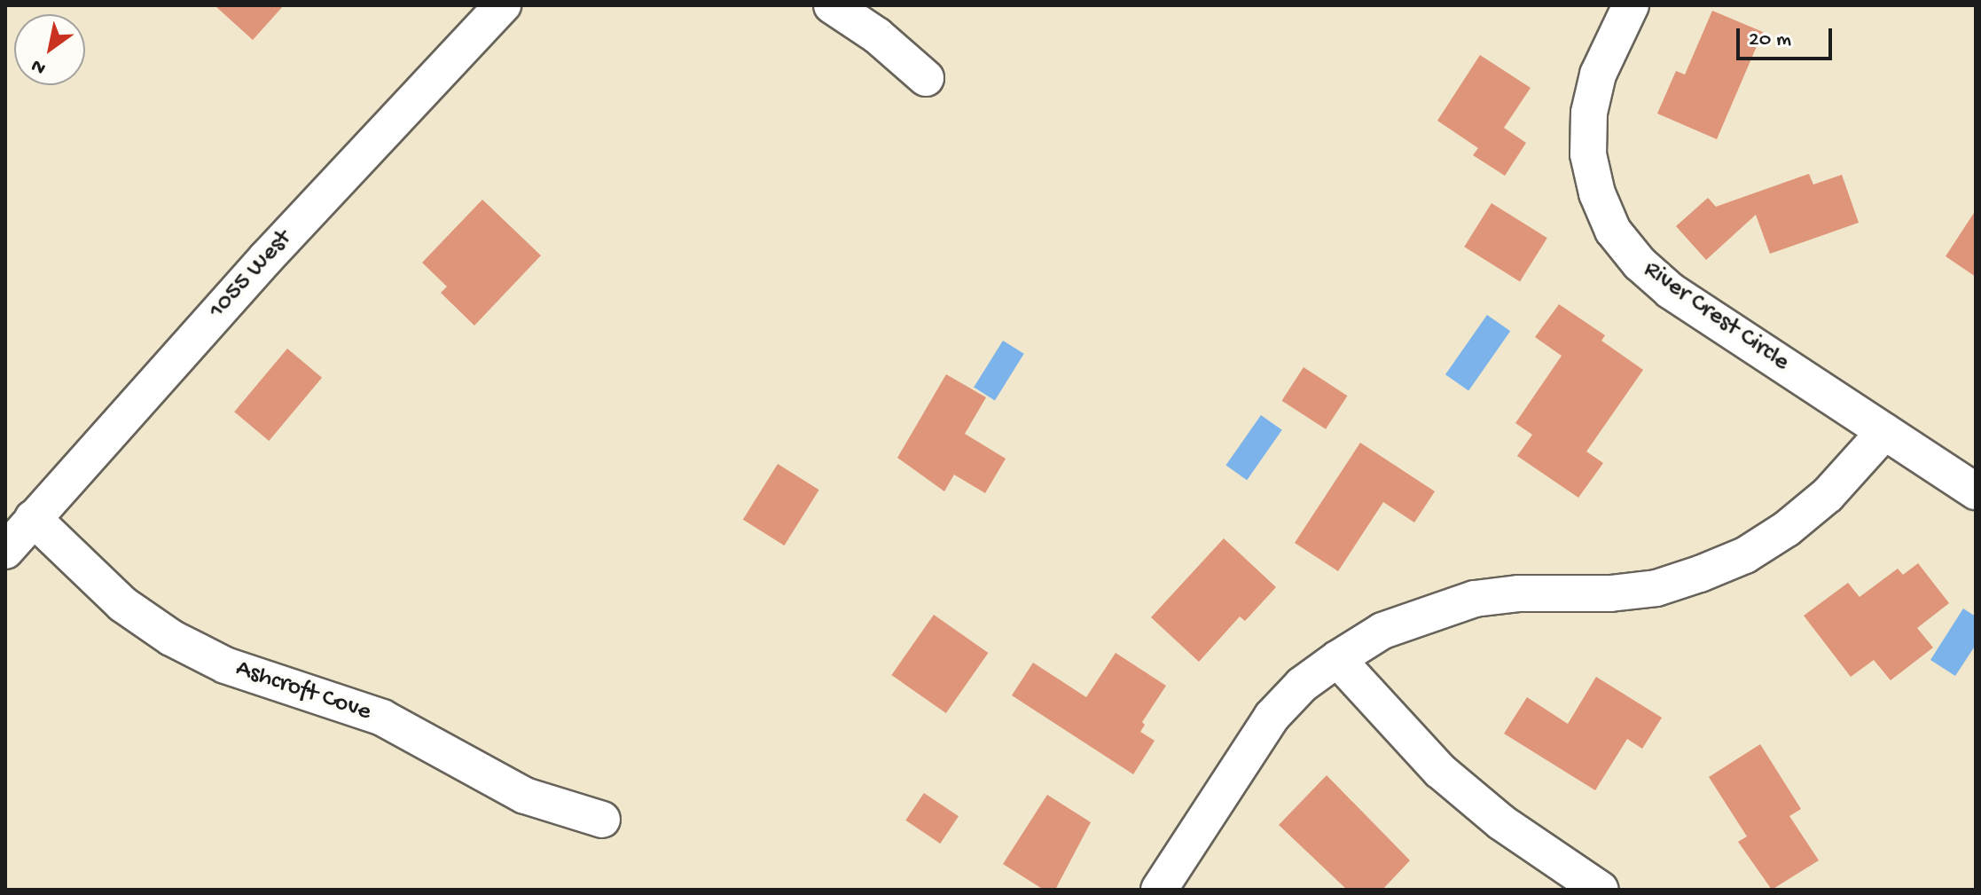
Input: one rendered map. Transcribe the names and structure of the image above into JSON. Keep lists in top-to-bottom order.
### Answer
{
  "streets": {
    "street": ["1055 West", "River Crest Circle", "Ashcroft Cove"]
  },
  "crossings": [
    ["1055 West", "Ashcroft Cove"]
  ],
  "scale_bar": "20 m",
  "north": "bottom left"
}
